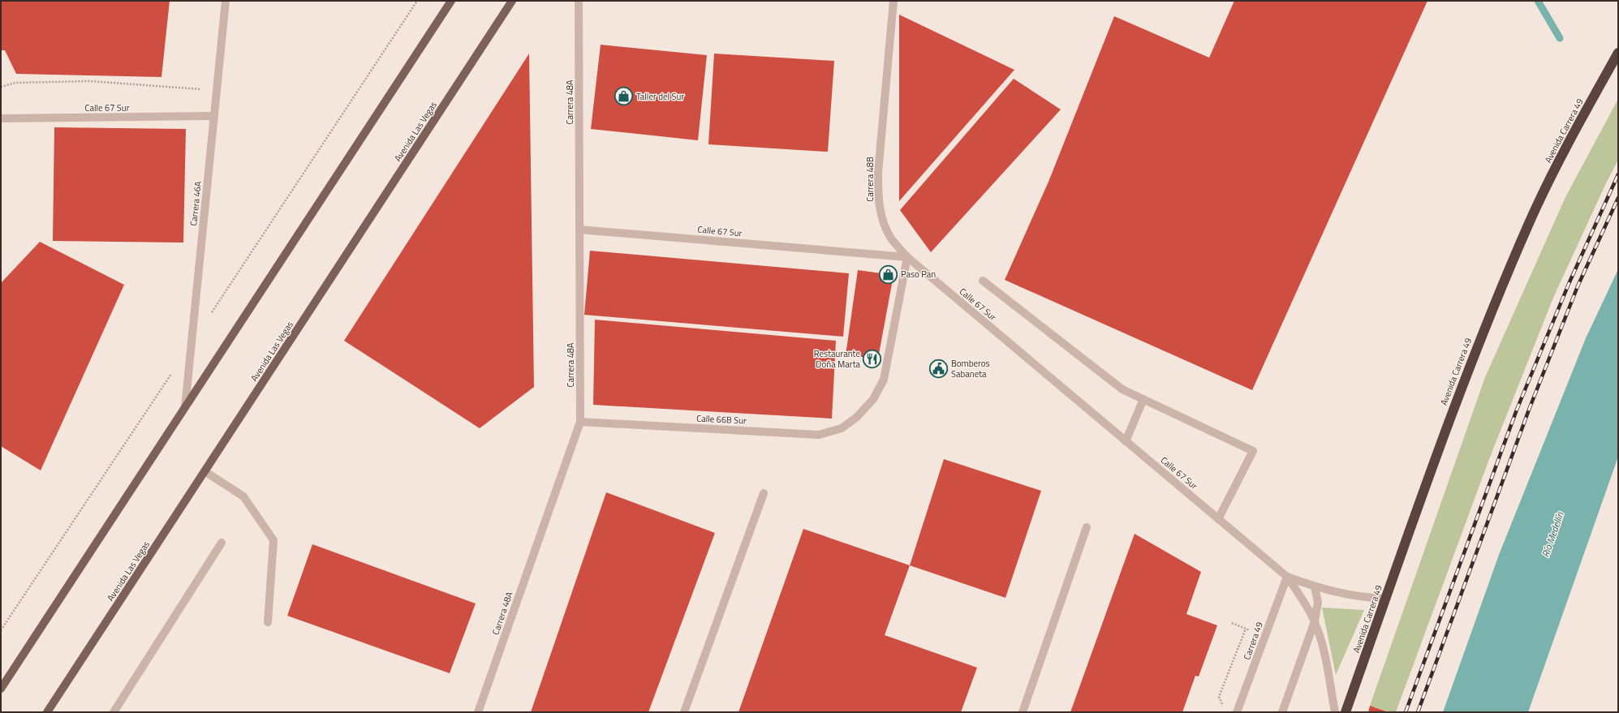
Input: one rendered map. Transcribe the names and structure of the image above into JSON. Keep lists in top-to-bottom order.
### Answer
{
  "streets": {
    "highway": ["Avenida Carrera 49"],
    "main road": ["Avenida Las Vegas"],
    "street": [
      "Carrera 48A",
      "Calle 67 Sur",
      "Carrera 48B",
      "Carrera 46A",
      "Calle 66B Sur",
      "Carrera 49"
    ]
  },
  "crossings": [
    ["Carrera 48A", "Calle 67 Sur"],
    ["Carrera 48A", "Calle 66B Sur"],
    ["Calle 67 Sur", "Avenida Carrera 49"],
    ["Calle 67 Sur", "Carrera 48B"],
    ["Calle 67 Sur", "Carrera 46A"],
    ["Calle 67 Sur", "Calle 66B Sur"],
    ["Calle 67 Sur", "Carrera 49"],
    ["Carrera 48B", "Calle 66B Sur"]
  ],
  "water": ["Río Medellín"],
  "places": {
    "shop": ["Taller del Sur", "Paso Pan"],
    "restaurant": ["Restaurante Doña Marta"],
    "public building": ["Bomberos Sabaneta"]
  }
}
